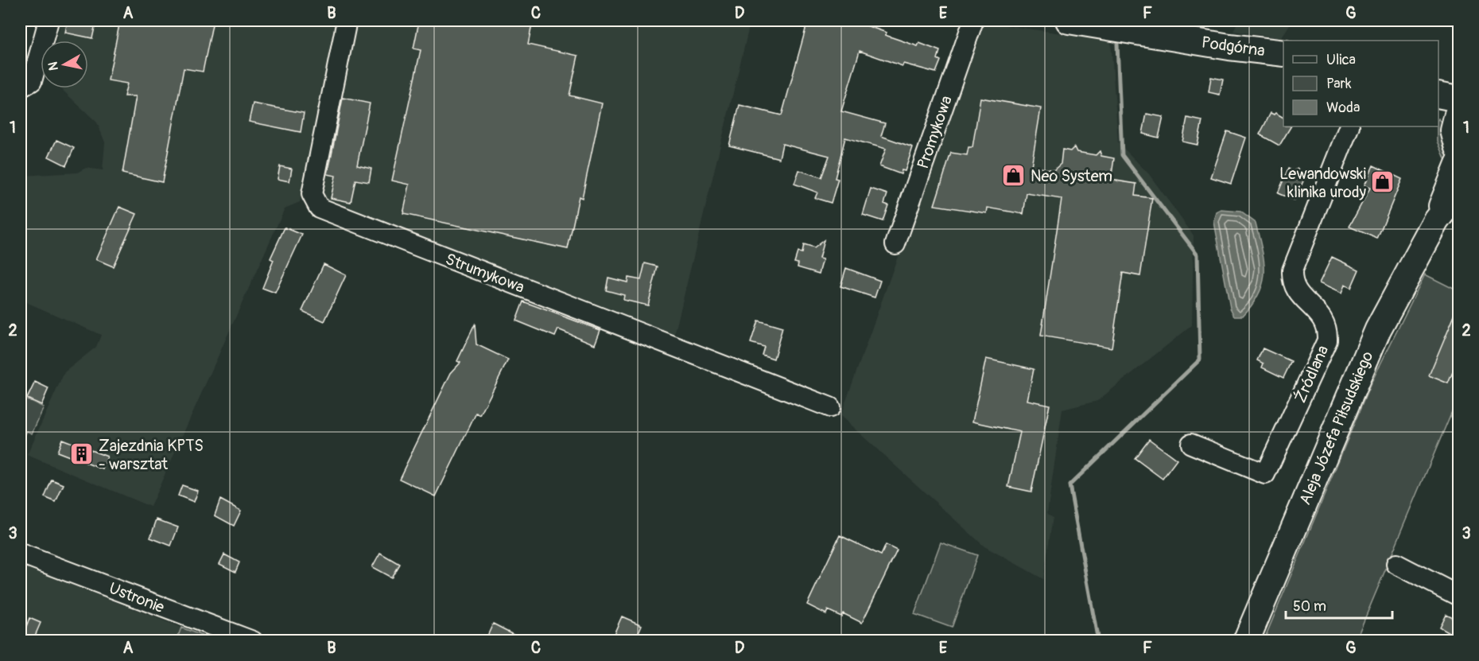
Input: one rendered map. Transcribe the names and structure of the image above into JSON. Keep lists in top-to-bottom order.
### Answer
{
  "streets": {
    "main road": ["Podgórna", "Aleja Józefa Piłsudskiego"],
    "street": [
      "Promykowa",
      "Strumykowa",
      "Źródlana",
      "Ustronie"
    ]
  },
  "places": {
    "shop": ["Neo System", "Lewandowski klinika urody"],
    "building": ["Zajezdnia KPTS - warsztat"]
  },
  "legend": ["Ulica", "Park", "Woda"],
  "scale_bar": "50 m",
  "north": "left",
  "grid": {
    "columns": [
      "A",
      "B",
      "C",
      "D",
      "E",
      "F",
      "G"
    ],
    "rows": ["1", "2", "3"]
  }
}
